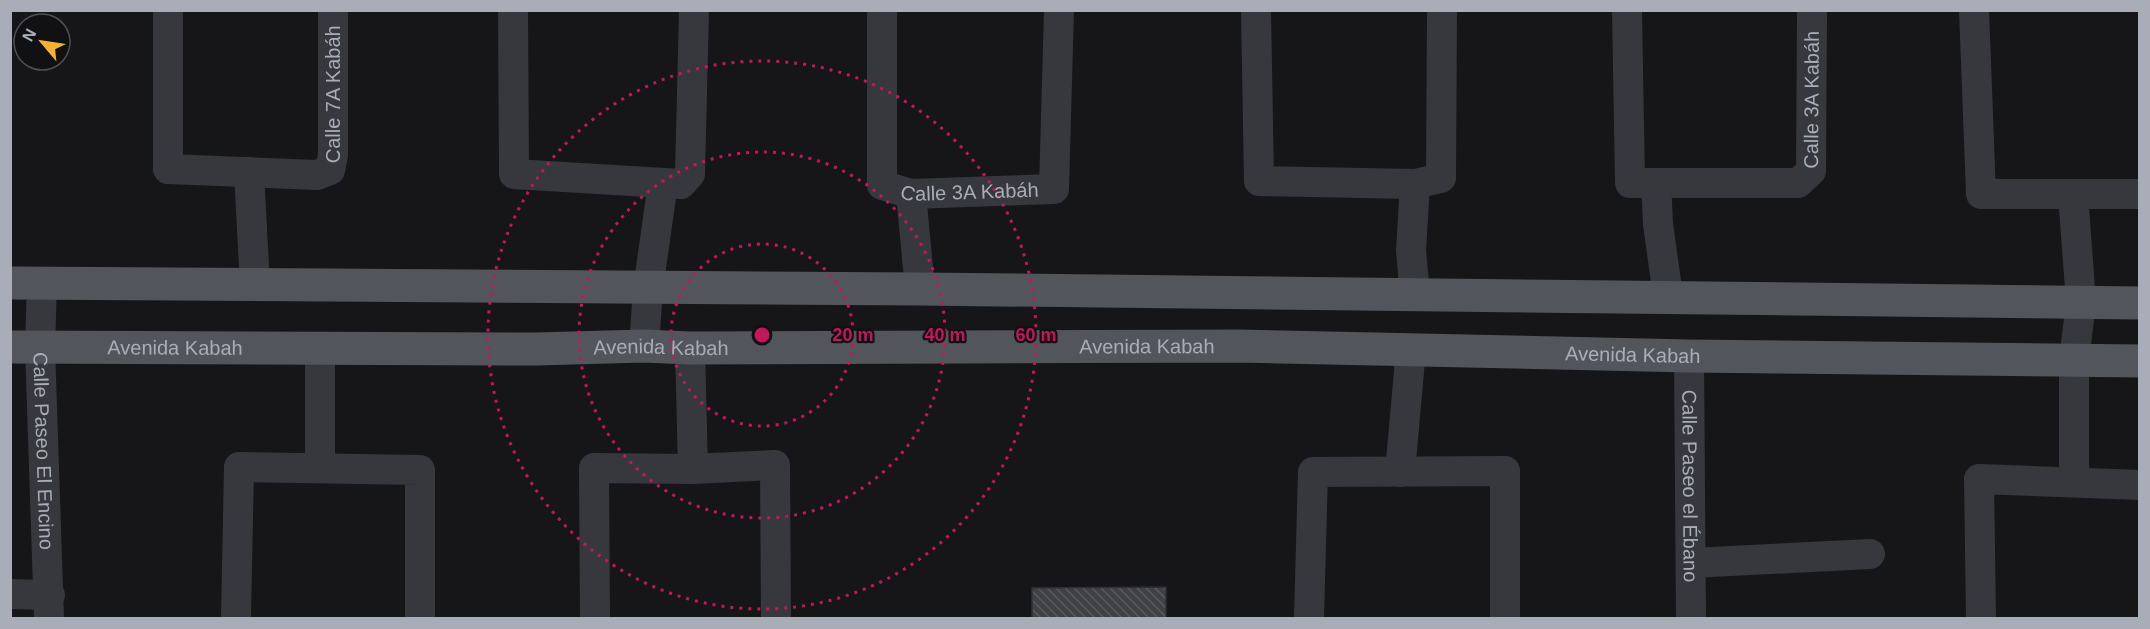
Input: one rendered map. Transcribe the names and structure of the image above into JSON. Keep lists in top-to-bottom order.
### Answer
{
  "streets": {
    "main road": ["Avenida Kabah"],
    "street": [
      "Calle 7A Kabáh",
      "Calle 3A Kabáh",
      "Calle Paseo El Encino",
      "Calle Paseo el Ébano"
    ]
  },
  "crossings": [
    ["Avenida Kabah", "Calle Paseo El Encino"],
    ["Avenida Kabah", "Calle Paseo el Ébano"]
  ],
  "north": "top left",
  "rings": ["20 m", "40 m", "60 m"]
}
